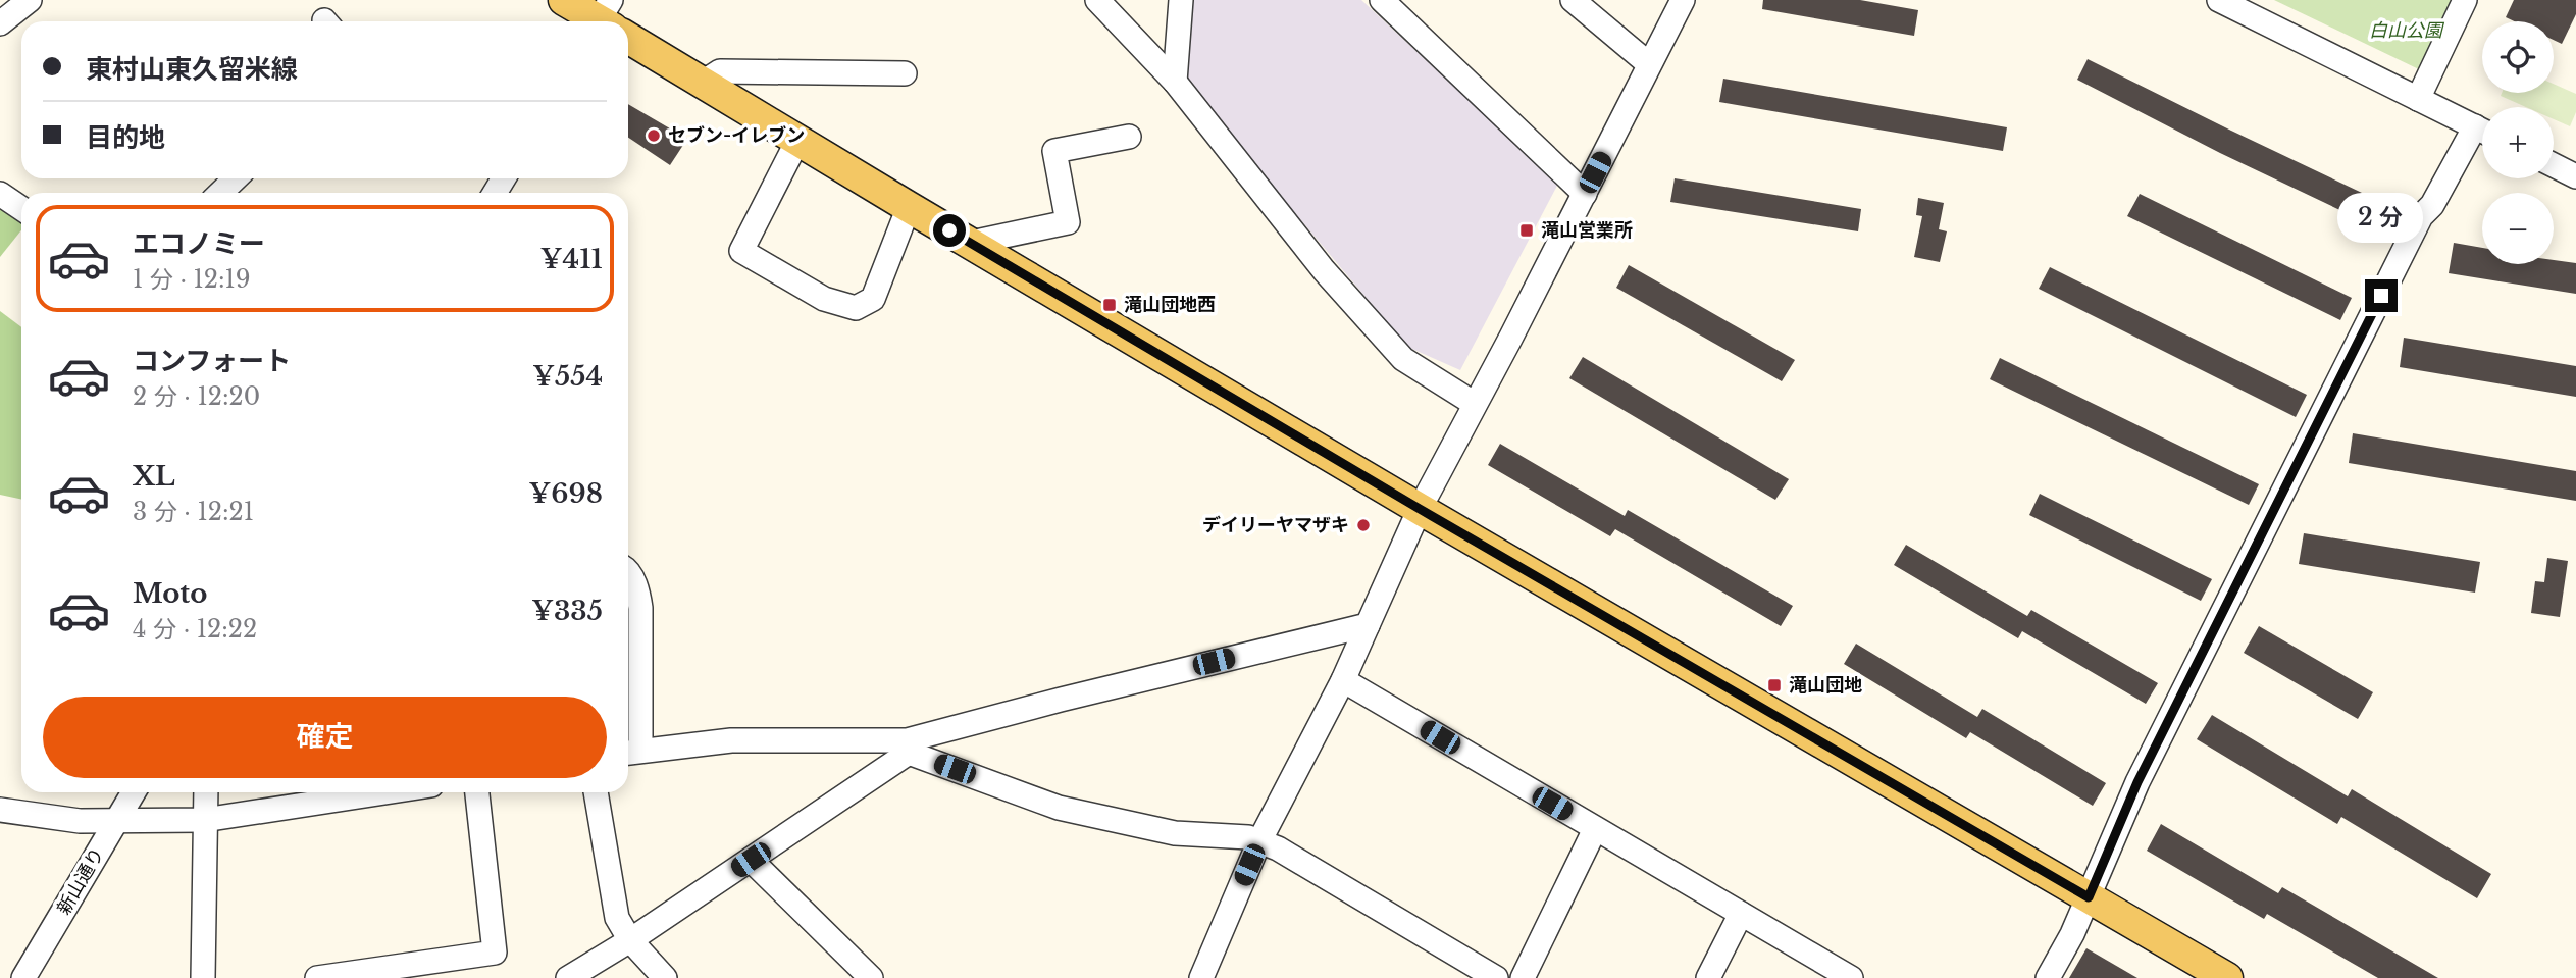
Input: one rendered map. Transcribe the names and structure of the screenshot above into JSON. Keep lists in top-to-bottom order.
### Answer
{
  "streets": {
    "street": ["新山通り"]
  },
  "parks": ["白山公園"],
  "places": {
    "other": ["セブン-イレブン", "デイリーヤマザキ"],
    "transit": ["滝山営業所", "滝山団地西", "滝山団地"]
  },
  "page": {
    "map_buttons": ["+", "−"],
    "banner": ["東村山東久留米線", "目的地"],
    "bubble": "2 分",
    "list": [
      {
        "name": "エコノミー",
        "note": "1 分 · 12:19",
        "value": "¥411"
      },
      {
        "name": "コンフォート",
        "note": "2 分 · 12:20",
        "value": "¥554"
      },
      {
        "name": "XL",
        "note": "3 分 · 12:21",
        "value": "¥698"
      },
      {
        "name": "Moto",
        "note": "4 分 · 12:22",
        "value": "¥335"
      }
    ],
    "buttons": "確定"
  }
}
